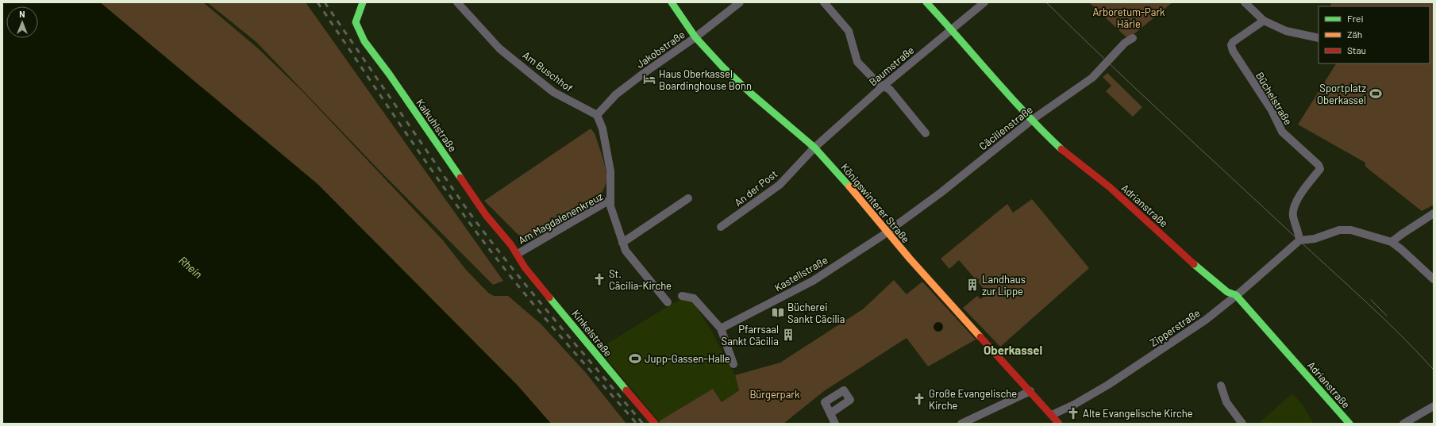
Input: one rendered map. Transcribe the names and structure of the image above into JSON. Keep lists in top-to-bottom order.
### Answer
{
  "streets": {
    "street": [
      "Jakobstraße",
      "Baumstraße",
      "Am Buschhof",
      "Büchelstraße",
      "Kalkuhlstraße",
      "Cäcilienstraße",
      "An der Post",
      "Königswinterer Straße",
      "Adrianstraße",
      "Am Magdalenenkreuz",
      "Kastellstraße",
      "Zipperstraße",
      "Kinkelstraße"
    ]
  },
  "crossings": [
    ["Jakobstraße", "Am Buschhof"],
    ["Jakobstraße", "Königswinterer Straße"],
    ["Baumstraße", "An der Post"],
    ["Baumstraße", "Königswinterer Straße"],
    ["Baumstraße", "Adrianstraße"],
    ["Büchelstraße", "Zipperstraße"],
    ["Kalkuhlstraße", "Am Magdalenenkreuz"],
    ["Kalkuhlstraße", "Kinkelstraße"],
    ["Cäcilienstraße", "Königswinterer Straße"],
    ["Cäcilienstraße", "Adrianstraße"],
    ["Cäcilienstraße", "Kastellstraße"],
    ["An der Post", "Königswinterer Straße"],
    ["Königswinterer Straße", "Kastellstraße"],
    ["Königswinterer Straße", "Zipperstraße"],
    ["Adrianstraße", "Zipperstraße"],
    ["Am Magdalenenkreuz", "Kinkelstraße"]
  ],
  "districts": ["Oberkassel"],
  "water": ["Rhein"],
  "parks": ["Arboretum-Park Härle", "Bürgerpark"],
  "places": {
    "hotel": ["Haus Oberkassel Boardinghouse Bonn"],
    "sports": ["Sportplatz Oberkassel", "Jupp-Gassen-Halle"],
    "church": ["St. Cäcilia-Kirche", "Große Evangelische Kirche", "Alte Evangelische Kirche"],
    "building": ["Landhaus zur Lippe", "Pfarrsaal Sankt Cäcilia"],
    "library": ["Bücherei Sankt Cäcilia"]
  },
  "legend": ["Frei", "Zäh", "Stau"],
  "north": "top"
}
